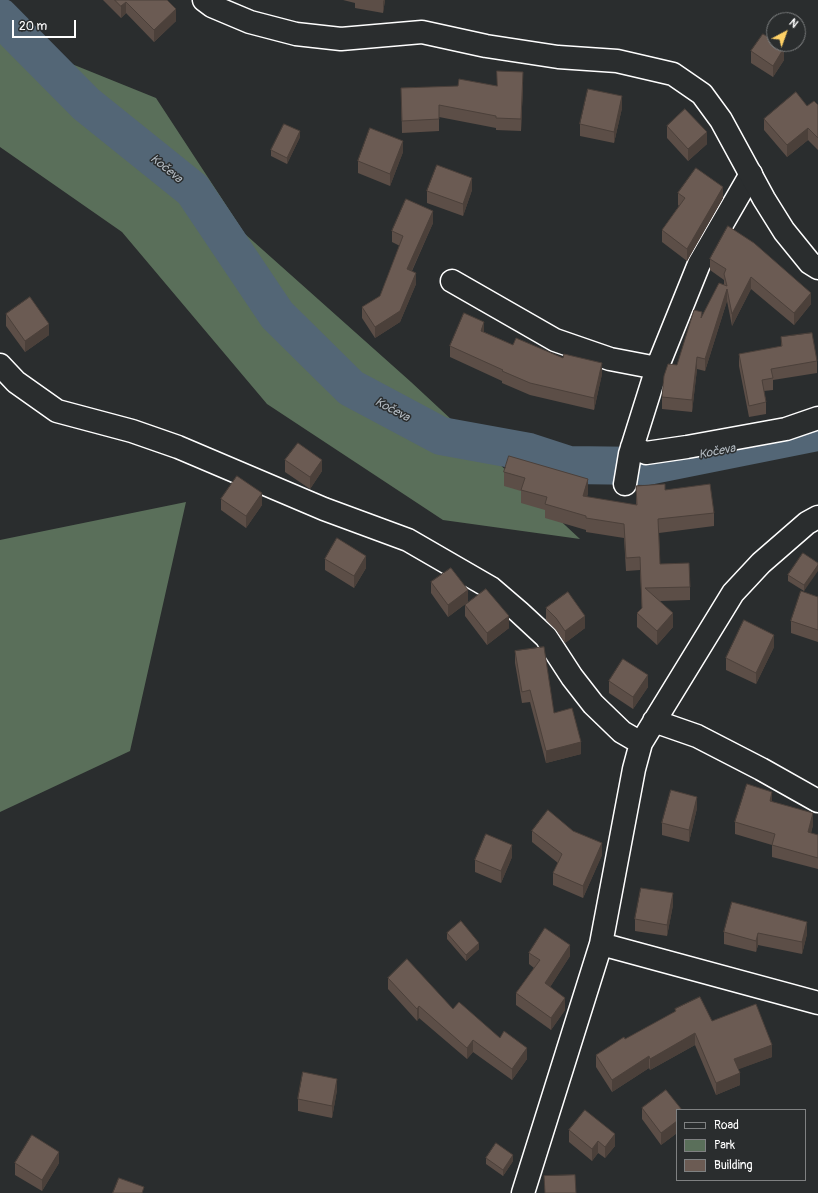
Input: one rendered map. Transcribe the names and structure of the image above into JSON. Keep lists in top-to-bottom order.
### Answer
{
  "water": ["Kočeva"],
  "legend": ["Road", "Park", "Building"],
  "scale_bar": "20 m",
  "north": "top right"
}
